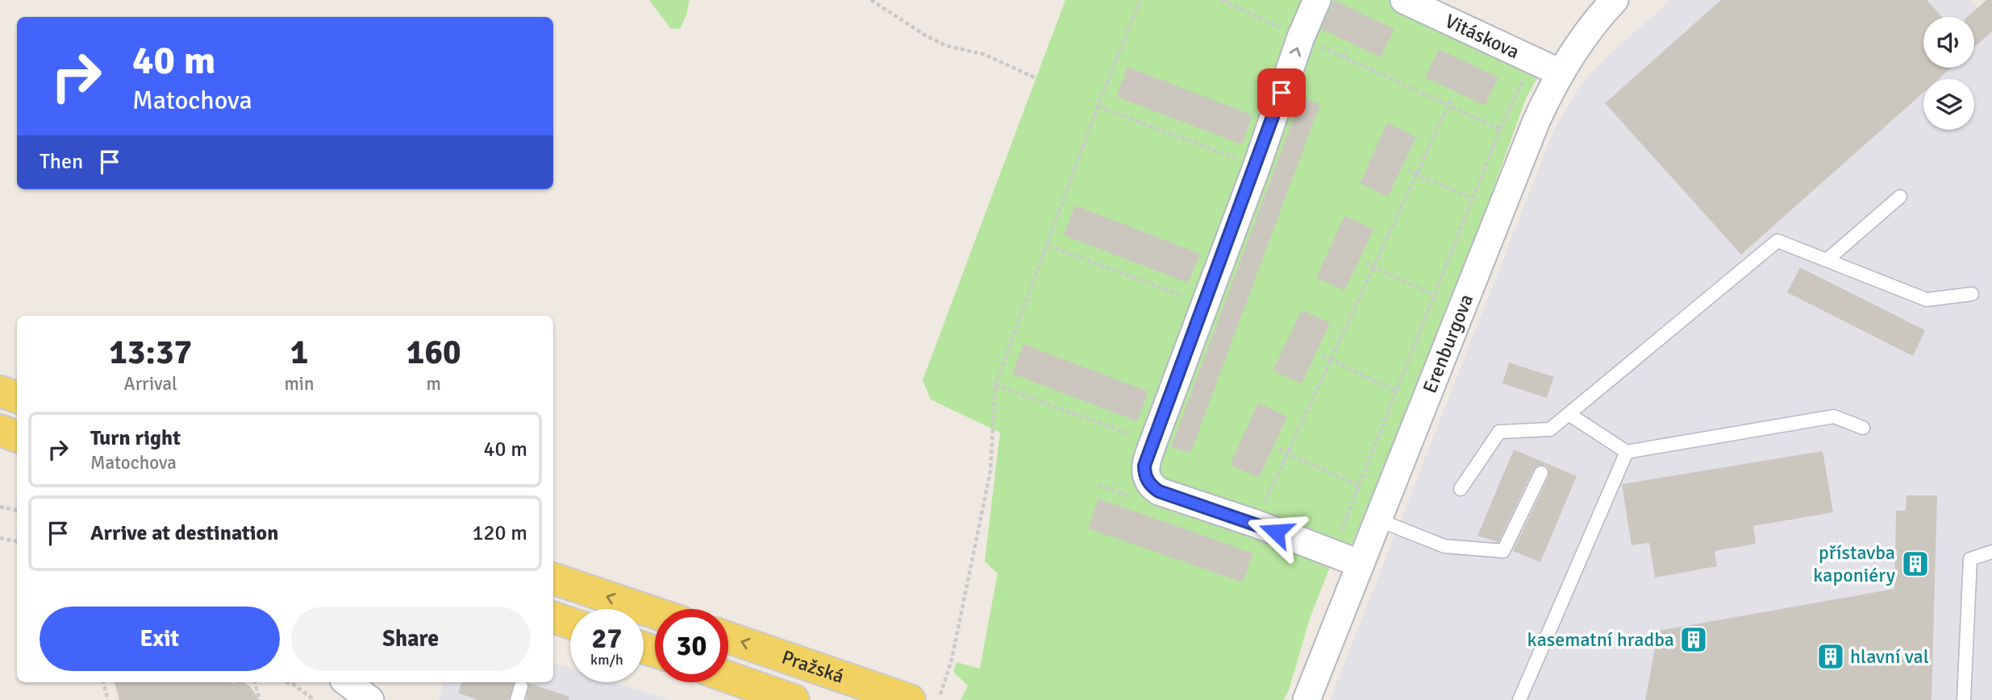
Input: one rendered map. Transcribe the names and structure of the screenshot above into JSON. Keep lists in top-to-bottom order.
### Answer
{
  "streets": {
    "main road": ["Pražská"],
    "street": ["Vitáskova", "Erenburgova"]
  },
  "crossings": [
    ["Vitáskova", "Erenburgova"]
  ],
  "places": {
    "building": ["přístavba kaponiéry", "kasematní hradba", "hlavní val"]
  },
  "page": {
    "turn": ["40 m", "Matochova"],
    "then": "Then",
    "eta": [
      "13:37",
      "Arrival",
      "1",
      "min",
      "160",
      "m"
    ],
    "list": [
      {
        "name": "Turn right",
        "note": "Matochova",
        "value": "40 m"
      },
      {
        "name": "Arrive at destination",
        "value": "120 m"
      }
    ],
    "buttons": ["Exit", "Share"],
    "speed": "27 km/h",
    "limit": "30"
  }
}
